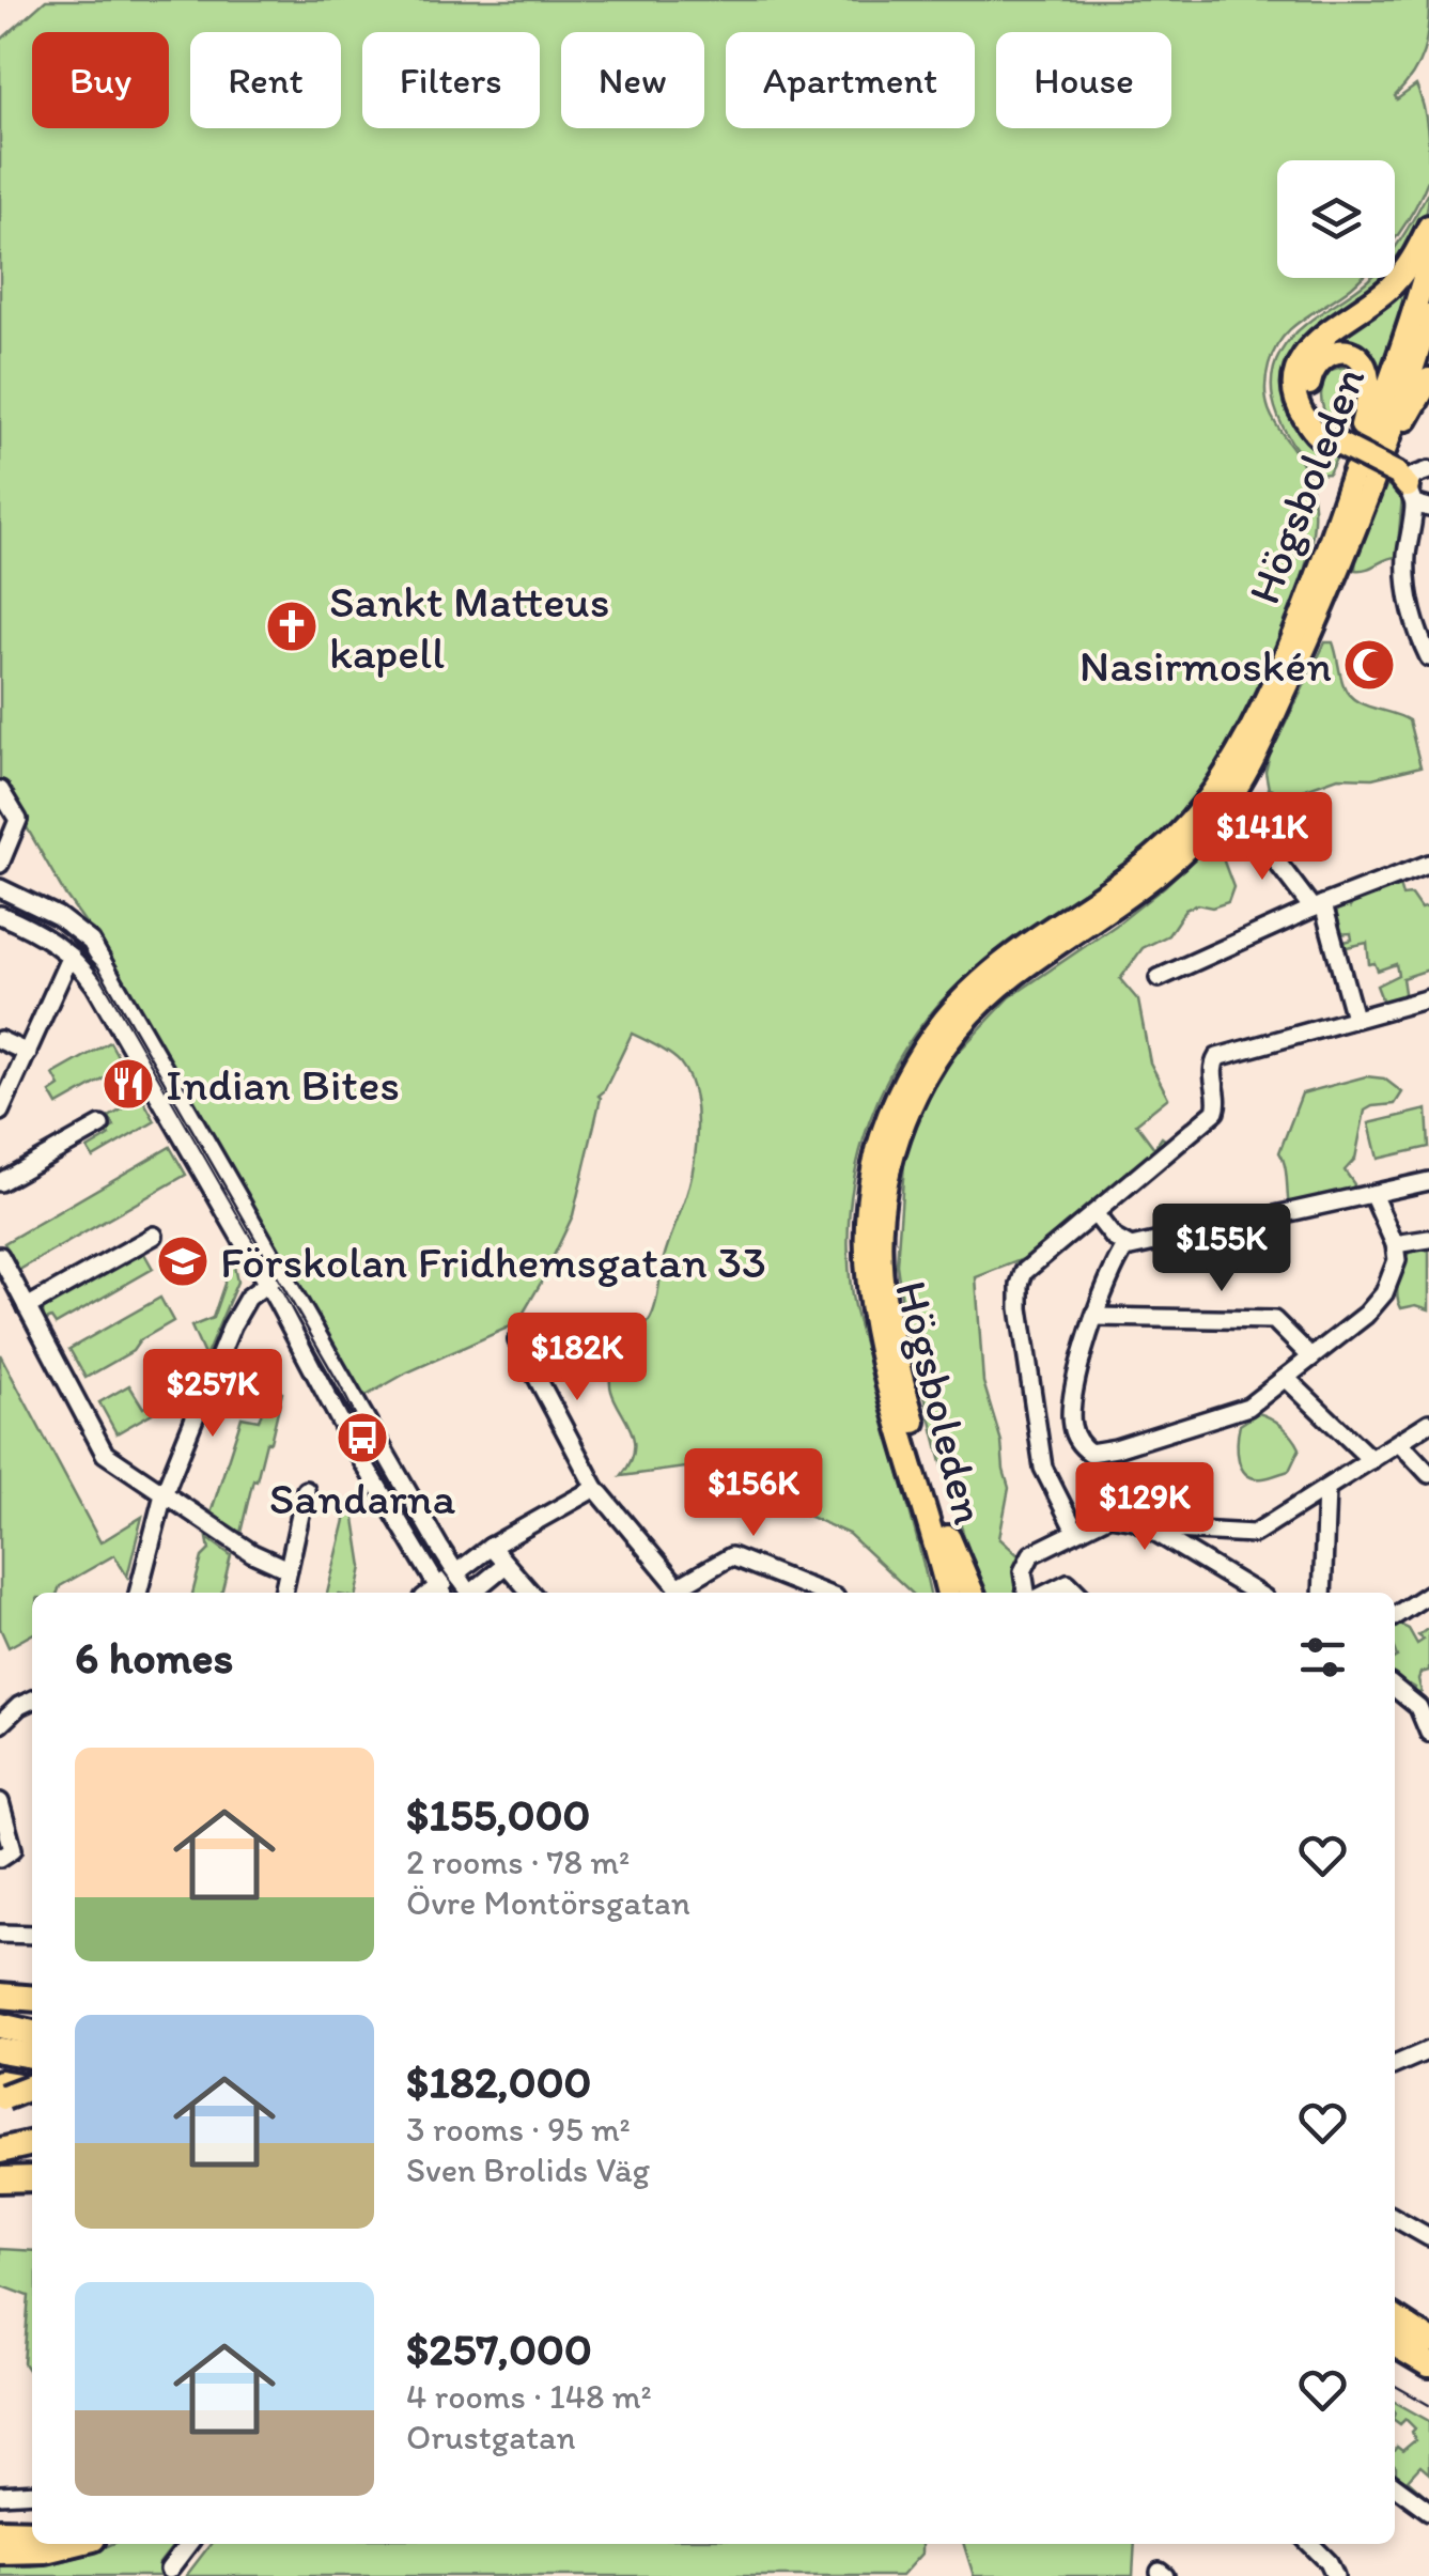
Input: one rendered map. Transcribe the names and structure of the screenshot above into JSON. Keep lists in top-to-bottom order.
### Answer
{
  "streets": {
    "main road": ["Högsboleden"]
  },
  "places": {
    "church": ["Sankt Matteus kapell"],
    "mosque": ["Nasirmoskén"],
    "restaurant": ["Indian Bites"],
    "school or university": ["Förskolan Fridhemsgatan 33"],
    "bus stop": ["Sandarna"]
  },
  "page": {
    "chip": [
      "Buy",
      "Rent",
      "Filters",
      "New",
      "Apartment",
      "House"
    ],
    "price": [
      "$141K",
      "$155K",
      "$182K",
      "$257K",
      "$156K",
      "$129K"
    ],
    "heading": "6 homes",
    "list": [
      {
        "name": "$155,000",
        "note": "2 rooms · 78 m² · Övre Montörsgatan"
      },
      {
        "name": "$182,000",
        "note": "3 rooms · 95 m² · Sven Brolids Väg"
      },
      {
        "name": "$257,000",
        "note": "4 rooms · 148 m² · Orustgatan"
      }
    ]
  }
}
